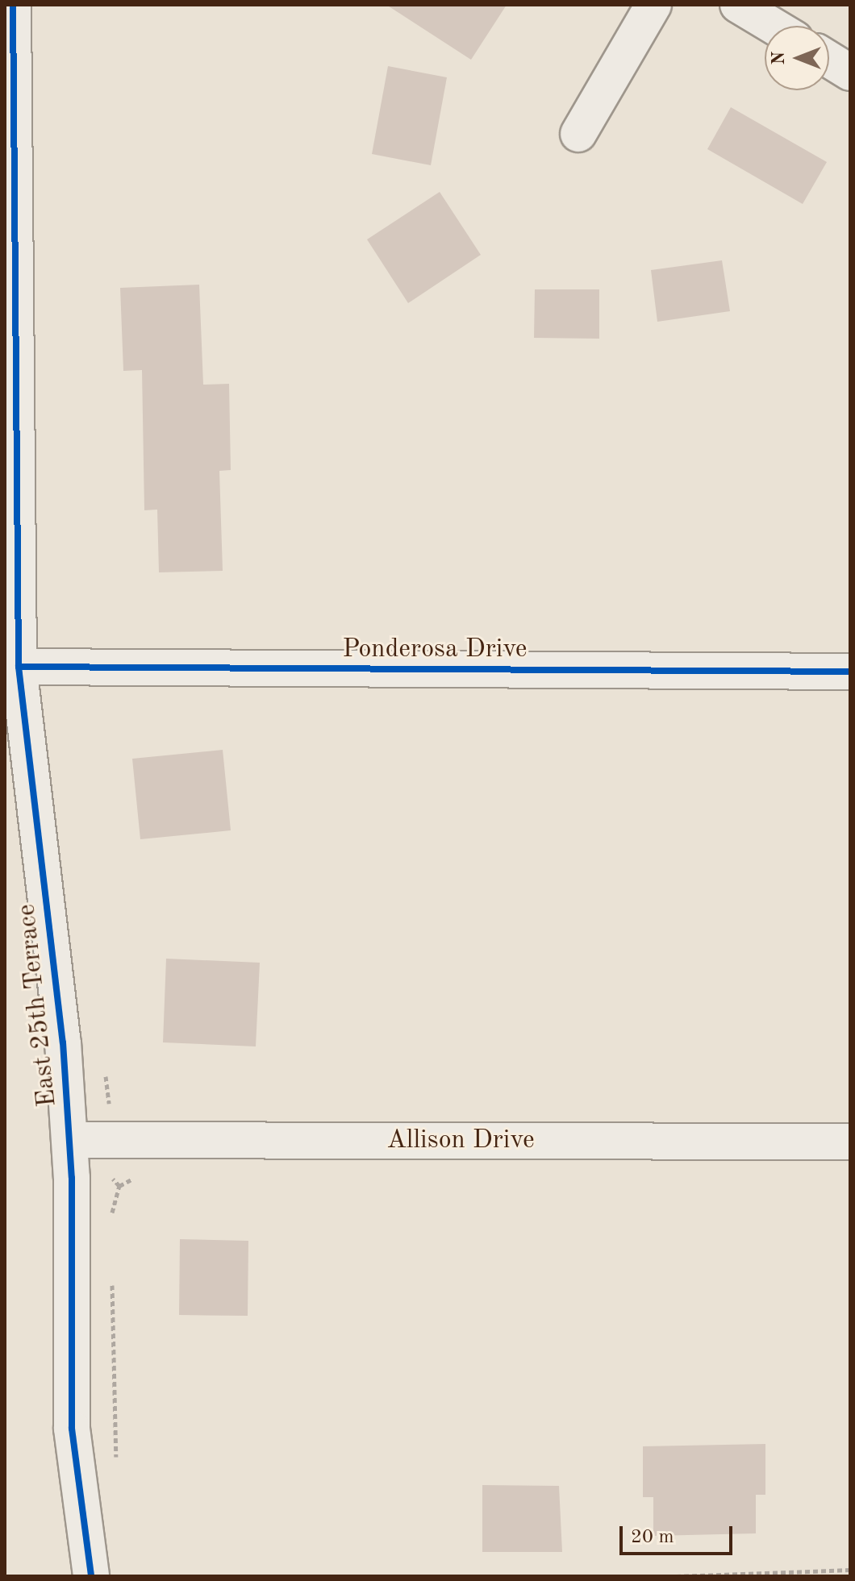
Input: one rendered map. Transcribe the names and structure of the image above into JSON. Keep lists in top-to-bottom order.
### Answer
{
  "streets": {
    "street": ["Ponderosa Drive", "East 25th Terrace", "Allison Drive"]
  },
  "crossings": [
    ["Ponderosa Drive", "East 25th Terrace"],
    ["East 25th Terrace", "Allison Drive"]
  ],
  "scale_bar": "20 m",
  "north": "left"
}
